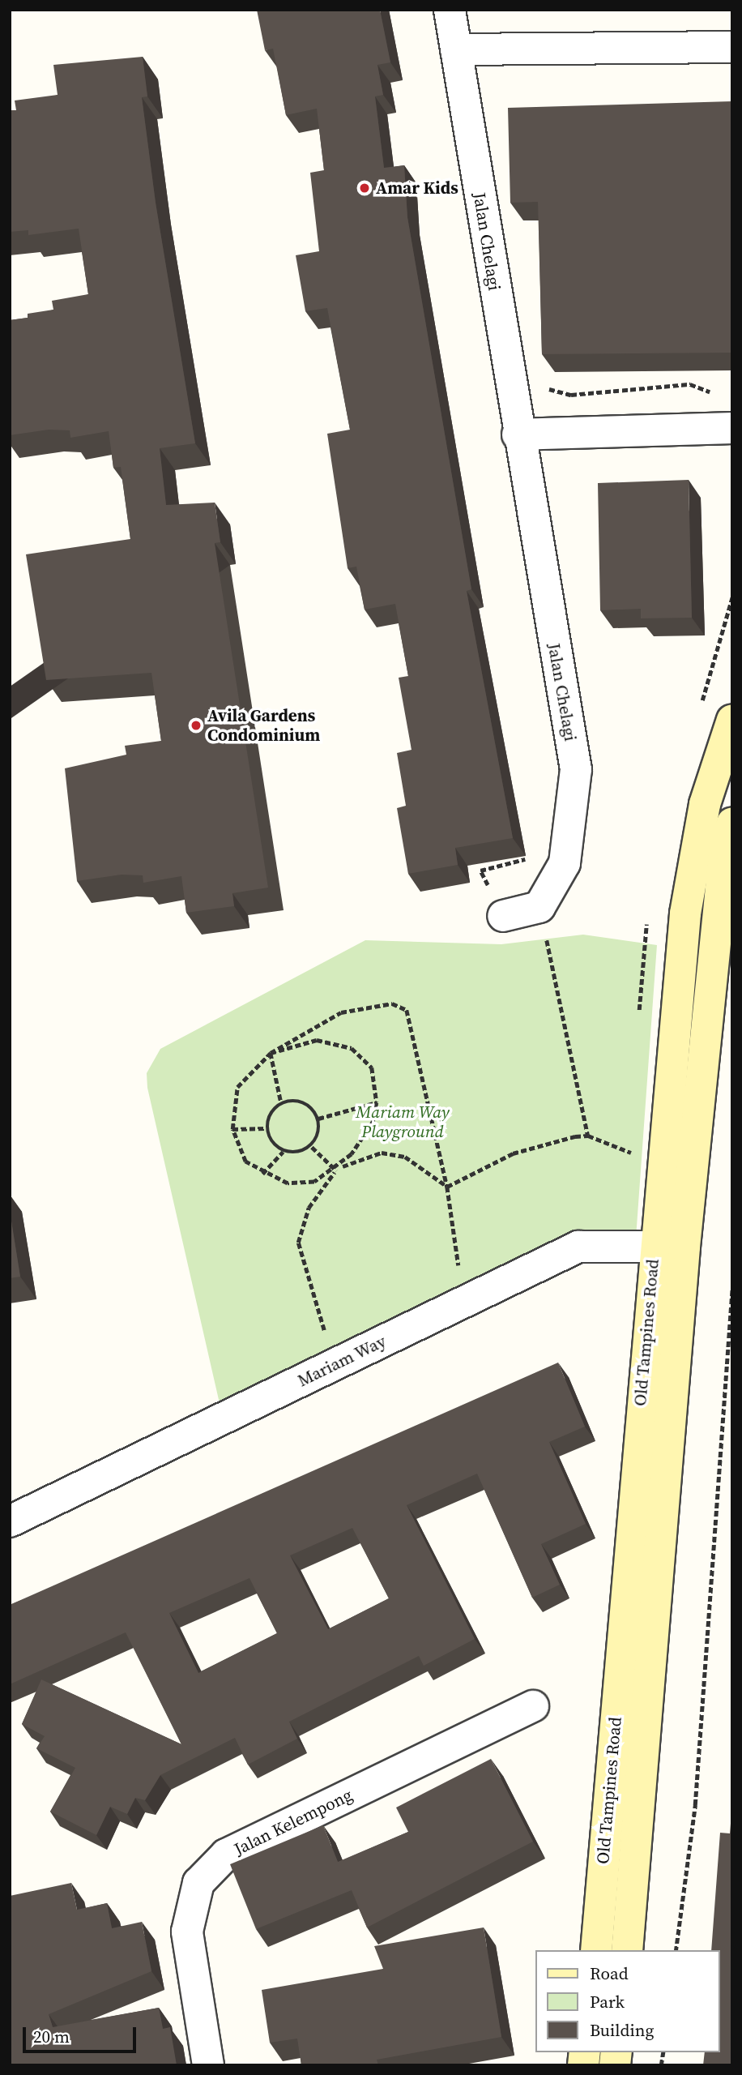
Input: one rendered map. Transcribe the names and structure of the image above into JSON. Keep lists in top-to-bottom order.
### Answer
{
  "streets": {
    "street": [
      "Jalan Chelagi",
      "Old Tampines Road",
      "Mariam Way",
      "Jalan Kelempong"
    ]
  },
  "crossings": [
    ["Old Tampines Road", "Mariam Way"]
  ],
  "parks": ["Mariam Way Playground"],
  "places": ["Amar Kids", "Avila Gardens Condominium"],
  "legend": ["Road", "Park", "Building"],
  "scale_bar": "20 m"
}
